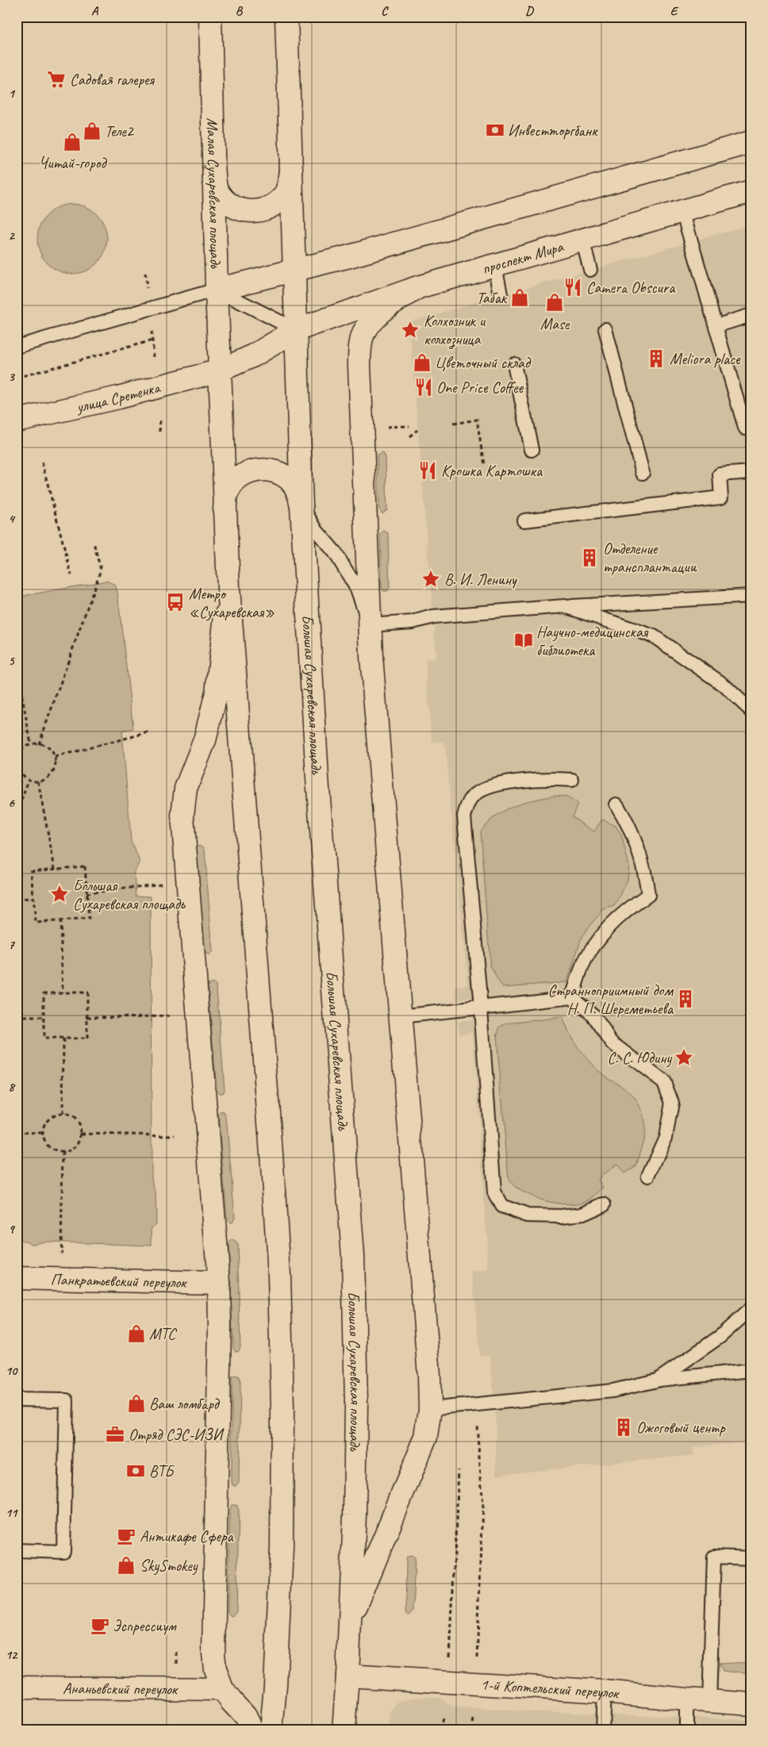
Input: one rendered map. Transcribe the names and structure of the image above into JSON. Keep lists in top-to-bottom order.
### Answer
{
  "streets": {
    "main road": [
      "Малая Сухаревская площадь",
      "проспект Мира",
      "улица Сретенка",
      "Большая Сухаревская площадь",
      "Панкратьевский переулок",
      "Ананьевский переулок",
      "1-й Коптельский переулок"
    ]
  },
  "crossings": [
    ["Малая Сухаревская площадь", "улица Сретенка"],
    ["проспект Мира", "улица Сретенка"],
    ["проспект Мира", "Большая Сухаревская площадь"],
    ["улица Сретенка", "Большая Сухаревская площадь"],
    ["Большая Сухаревская площадь", "1-й Коптельский переулок"]
  ],
  "places": {
    "supermarket": ["Садовая галерея"],
    "bank": ["Инвестторгбанк", "ВТБ"],
    "shop": [
      "Теле2",
      "Читай-город",
      "Табак",
      "Mase",
      "Цветочный склад",
      "МТС",
      "Ваш ломбард",
      "SkySmokey"
    ],
    "restaurant": ["Camera Obscura", "One Price Coffee", "Крошка Картошка"],
    "place": [
      "Колхозник и колхозница",
      "В. И. Ленину",
      "Большая Сухаревская площадь",
      "С. С. Юдину"
    ],
    "building": [
      "Meliora place",
      "Отделение трансплантации",
      "Странноприимный дом Н. П. Шереметьева",
      "Ожоговый центр"
    ],
    "bus stop": ["Метро «Сухаревская»"],
    "library": ["Научно-медицинская библиотека"],
    "office": ["Отряд СЭС-ИЗИ"],
    "cafe": ["Антикафе Сфера", "Эспрессиум"]
  },
  "grid": {
    "columns": [
      "A",
      "B",
      "C",
      "D",
      "E"
    ],
    "rows": [
      "1",
      "2",
      "3",
      "4",
      "5",
      "6",
      "7",
      "8",
      "9",
      "10",
      "11",
      "12"
    ]
  }
}
